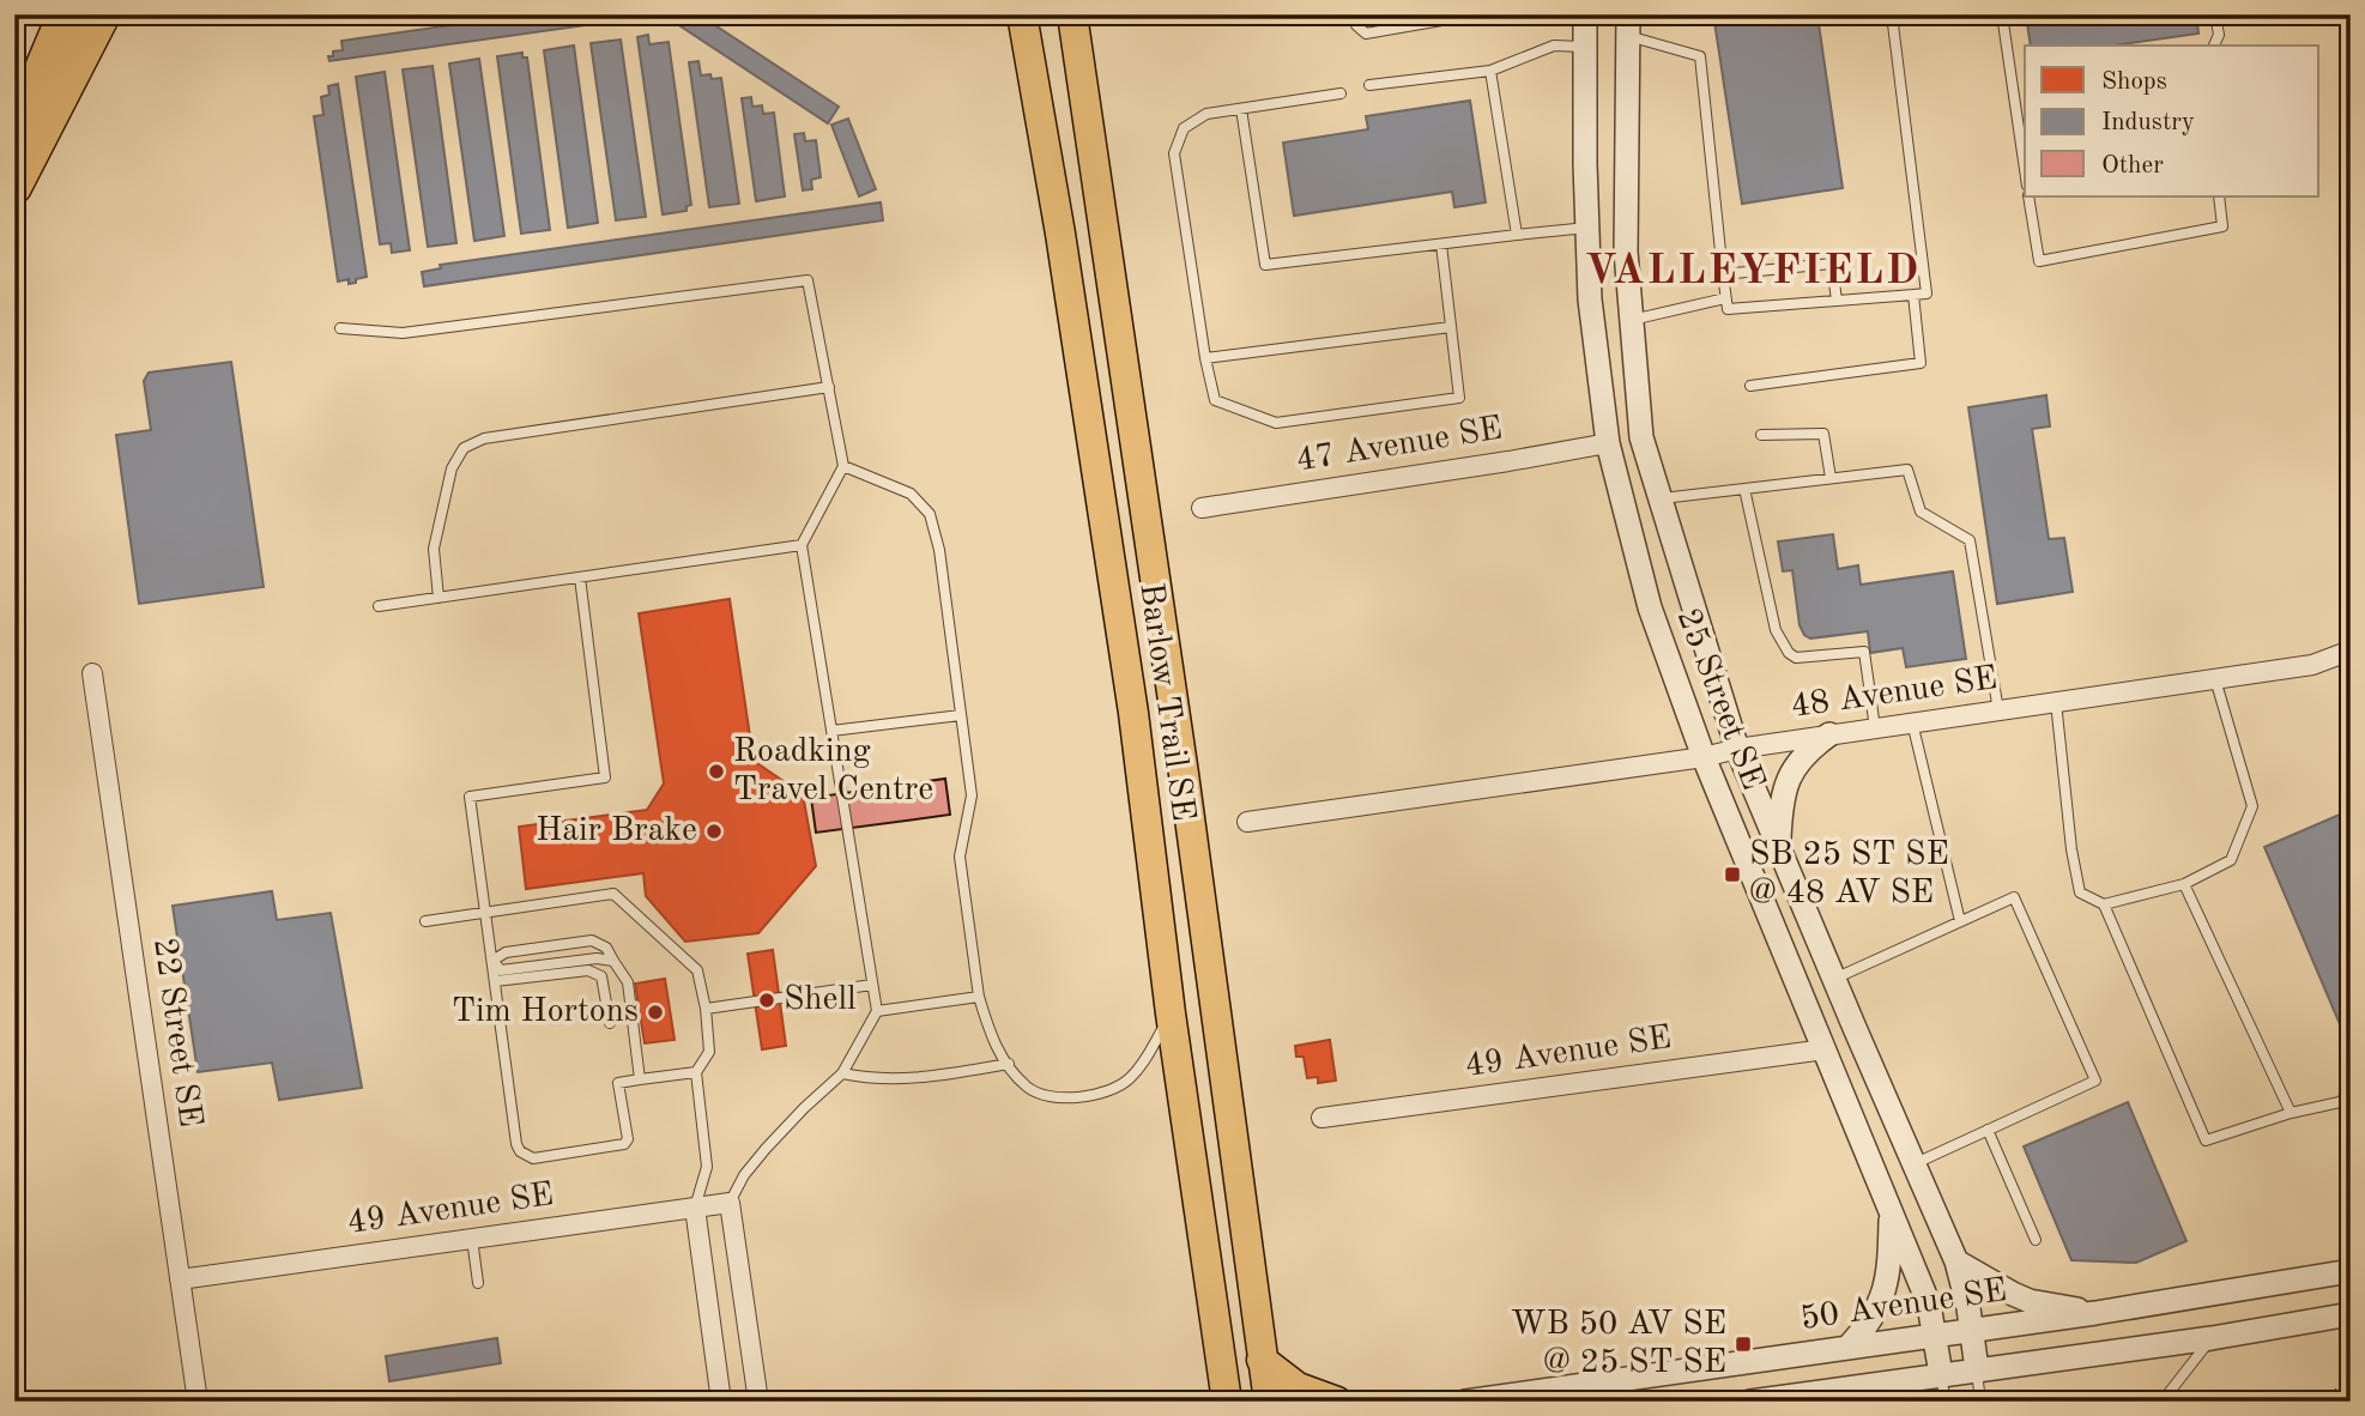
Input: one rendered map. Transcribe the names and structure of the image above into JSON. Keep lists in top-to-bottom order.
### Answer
{
  "streets": {
    "main road": ["Barlow Trail SE"],
    "street": [
      "47 Avenue SE",
      "48 Avenue SE",
      "25 Street SE",
      "22 Street SE",
      "49 Avenue SE",
      "50 Avenue SE"
    ]
  },
  "crossings": [
    ["47 Avenue SE", "25 Street SE"],
    ["48 Avenue SE", "25 Street SE"],
    ["25 Street SE", "49 Avenue SE"],
    ["25 Street SE", "50 Avenue SE"],
    ["22 Street SE", "49 Avenue SE"]
  ],
  "districts": ["VALLEYFIELD"],
  "places": {
    "other": [
      "Roadking Travel Centre",
      "Hair Brake",
      "Shell",
      "Tim Hortons"
    ],
    "transit": ["SB 25 ST SE @ 48 AV SE", "WB 50 AV SE @ 25 ST SE"]
  },
  "legend": ["Shops", "Industry", "Other"]
}
